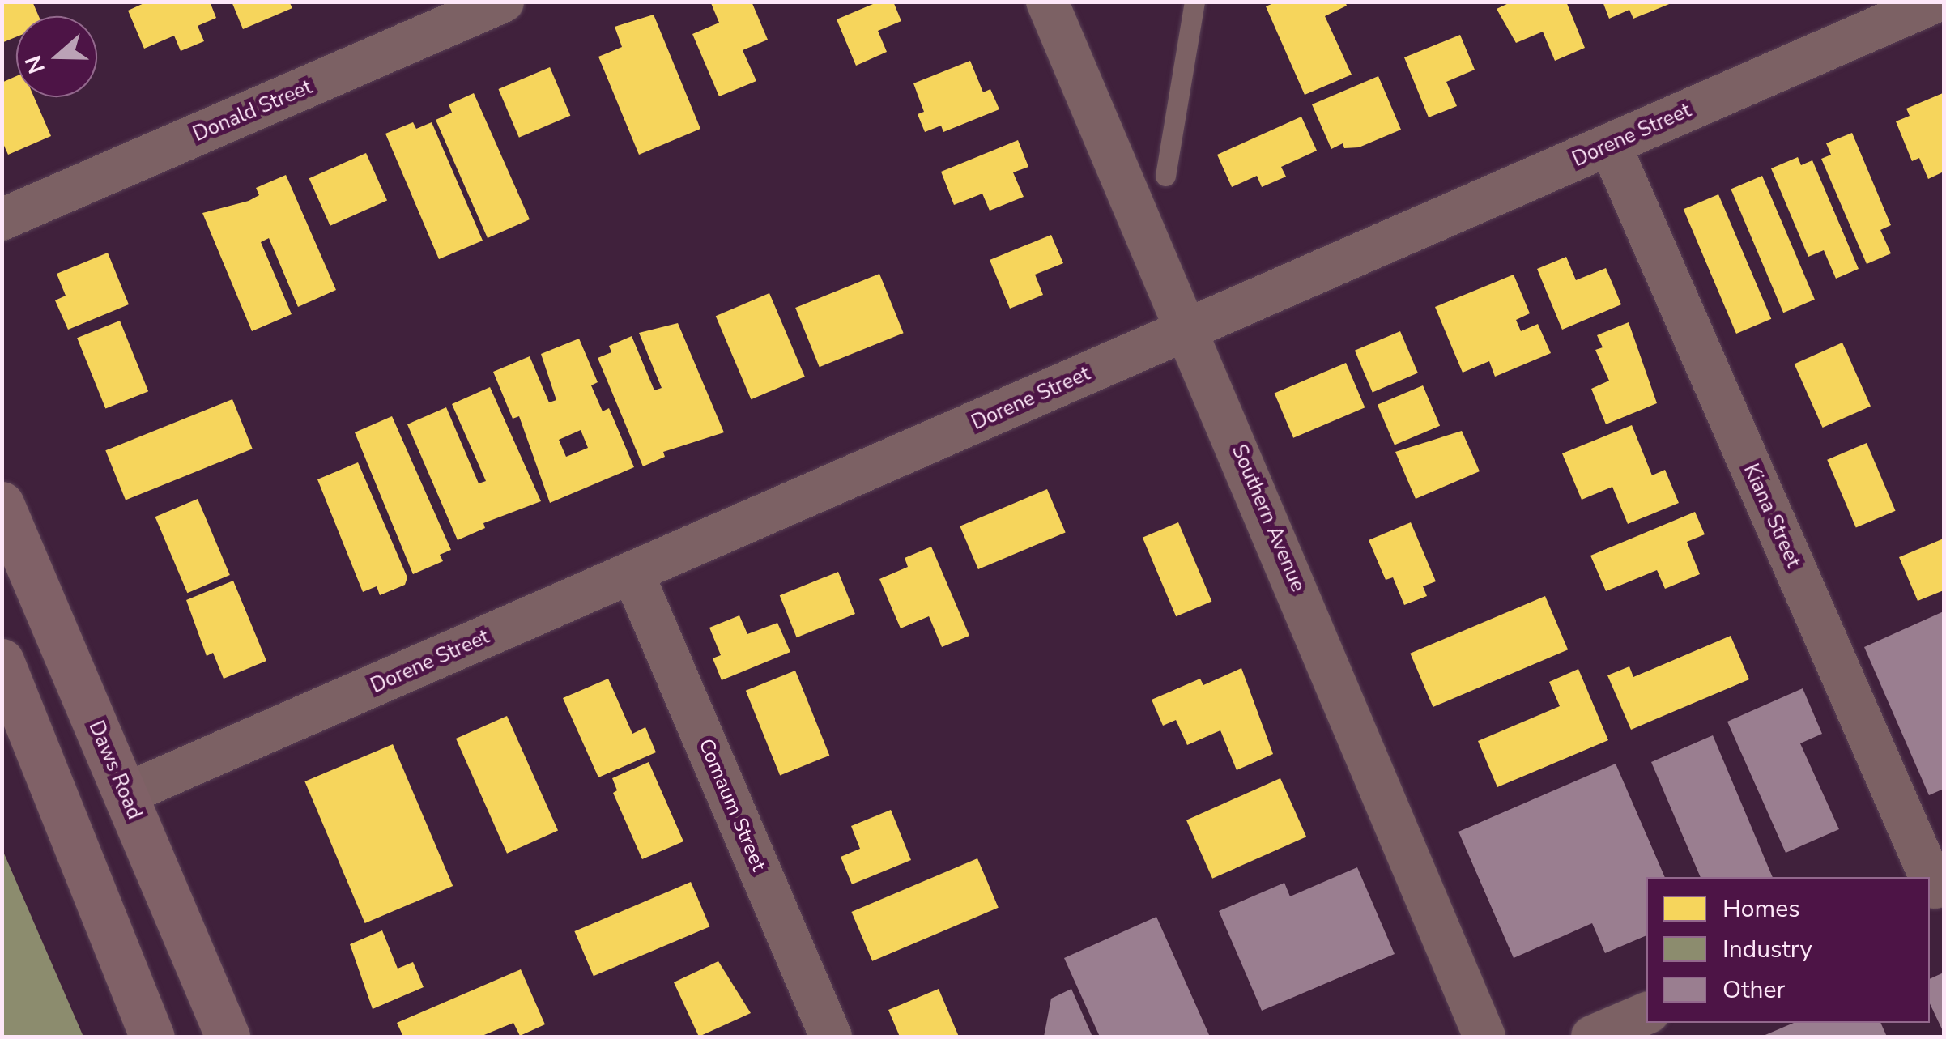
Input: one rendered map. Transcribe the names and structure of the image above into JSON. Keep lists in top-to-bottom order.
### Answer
{
  "streets": {
    "main road": ["Daws Road"],
    "street": [
      "Donald Street",
      "Dorene Street",
      "Kiana Street",
      "Southern Avenue",
      "Comaum Street"
    ]
  },
  "crossings": [
    ["Dorene Street", "Kiana Street"],
    ["Dorene Street", "Southern Avenue"],
    ["Dorene Street", "Daws Road"],
    ["Dorene Street", "Comaum Street"]
  ],
  "legend": ["Homes", "Industry", "Other"],
  "north": "left"
}
